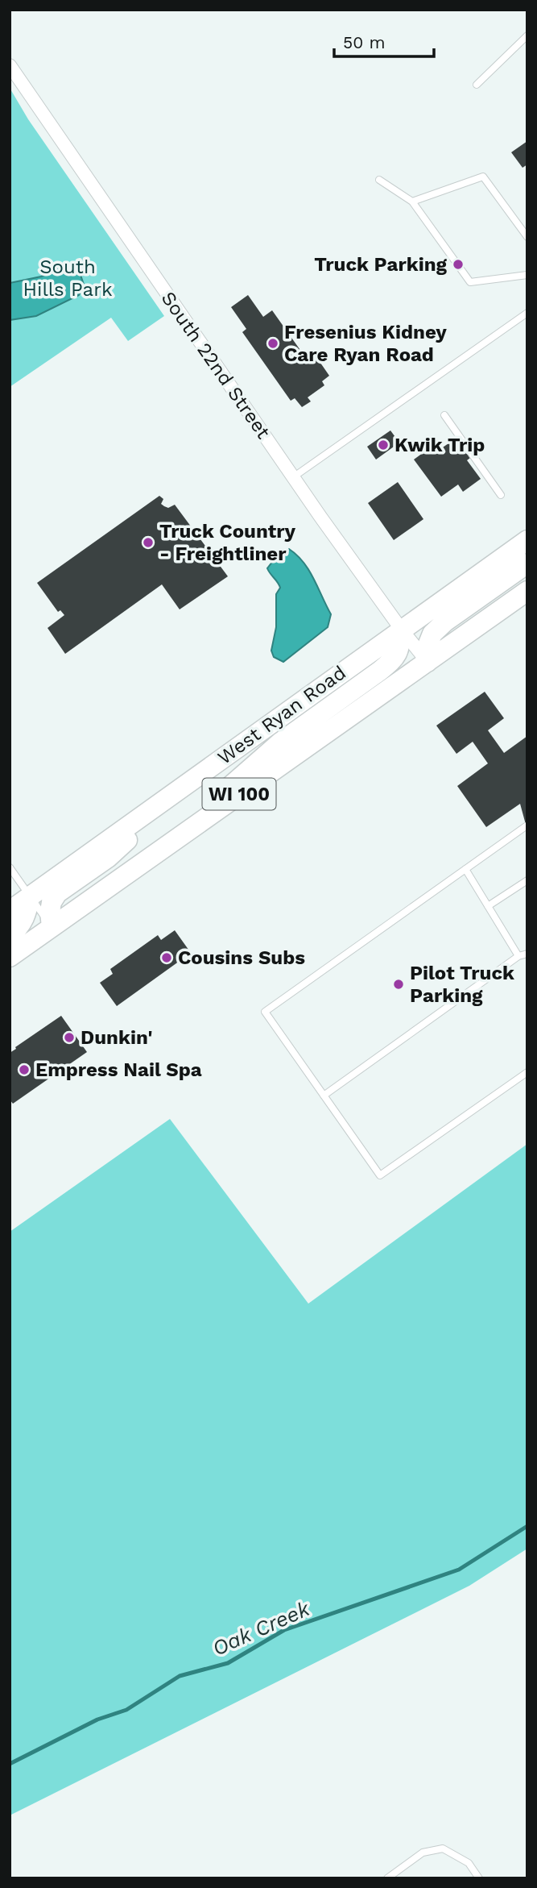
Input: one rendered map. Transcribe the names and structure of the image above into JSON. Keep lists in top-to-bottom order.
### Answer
{
  "streets": {
    "main road": ["West Ryan Road", "WI 100"],
    "street": ["South 22nd Street"]
  },
  "crossings": [
    ["South 22nd Street", "West Ryan Road"]
  ],
  "water": ["Oak Creek"],
  "parks": ["South Hills Park"],
  "places": [
    "Truck Parking",
    "Fresenius Kidney Care Ryan Road",
    "Kwik Trip",
    "Truck Country - Freightliner",
    "Cousins Subs",
    "Pilot Truck Parking",
    "Dunkin'",
    "Empress Nail Spa"
  ],
  "scale_bar": "50 m"
}
